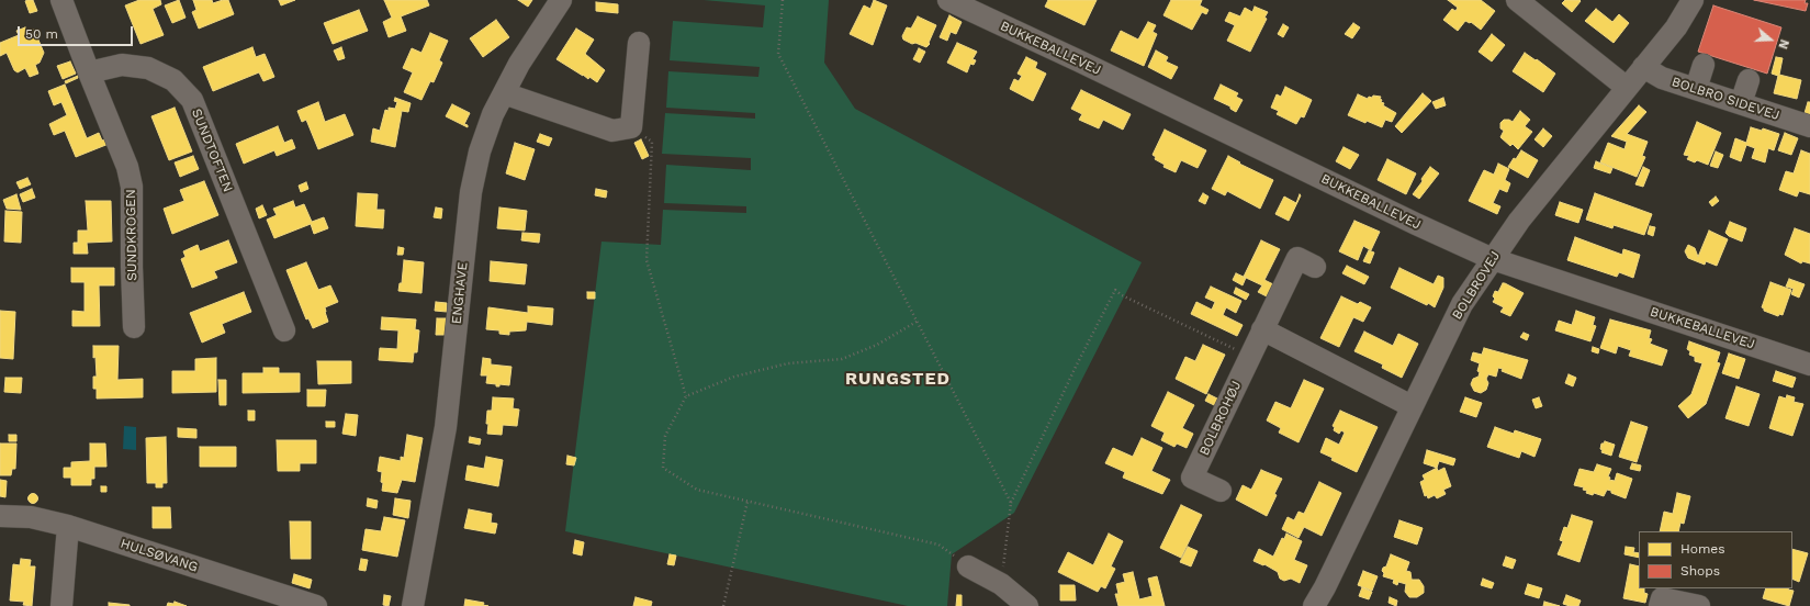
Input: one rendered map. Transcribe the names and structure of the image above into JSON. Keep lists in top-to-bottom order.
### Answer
{
  "streets": {
    "street": [
      "BUKKEBALLEVEJ",
      "BOLBRO SIDEVEJ",
      "SUNDTOFTEN",
      "SUNDKROGEN",
      "BOLBROVEJ",
      "ENGHAVE",
      "BOLBROHØJ",
      "HULSØVANG"
    ]
  },
  "crossings": [
    ["BUKKEBALLEVEJ", "BOLBROVEJ"],
    ["BOLBRO SIDEVEJ", "BOLBROVEJ"],
    ["SUNDTOFTEN", "SUNDKROGEN"]
  ],
  "districts": ["RUNGSTED"],
  "legend": ["Homes", "Shops"],
  "scale_bar": "50 m",
  "north": "right"
}
